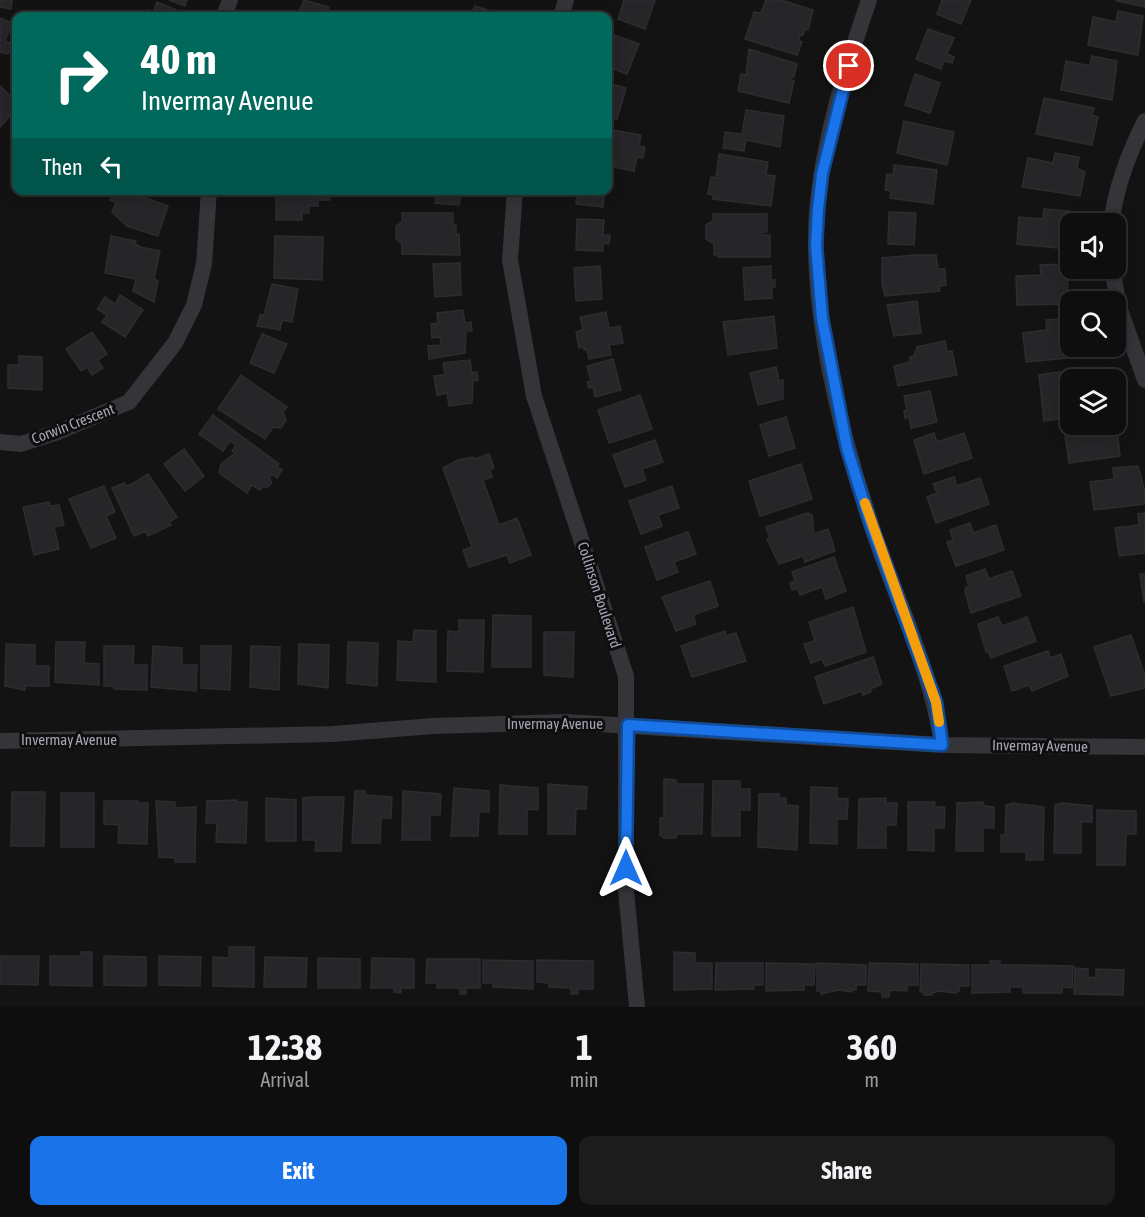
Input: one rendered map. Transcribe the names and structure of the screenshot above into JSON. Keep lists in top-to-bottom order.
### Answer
{
  "streets": {
    "street": ["Corwin Crescent", "Collinson Boulevard", "Invermay Avenue"]
  },
  "crossings": [
    ["Collinson Boulevard", "Invermay Avenue"]
  ],
  "page": {
    "turn": ["40 m", "Invermay Avenue"],
    "then": "Then",
    "eta": [
      "12:38",
      "Arrival",
      "1",
      "min",
      "360",
      "m"
    ],
    "buttons": ["Exit", "Share"]
  }
}
